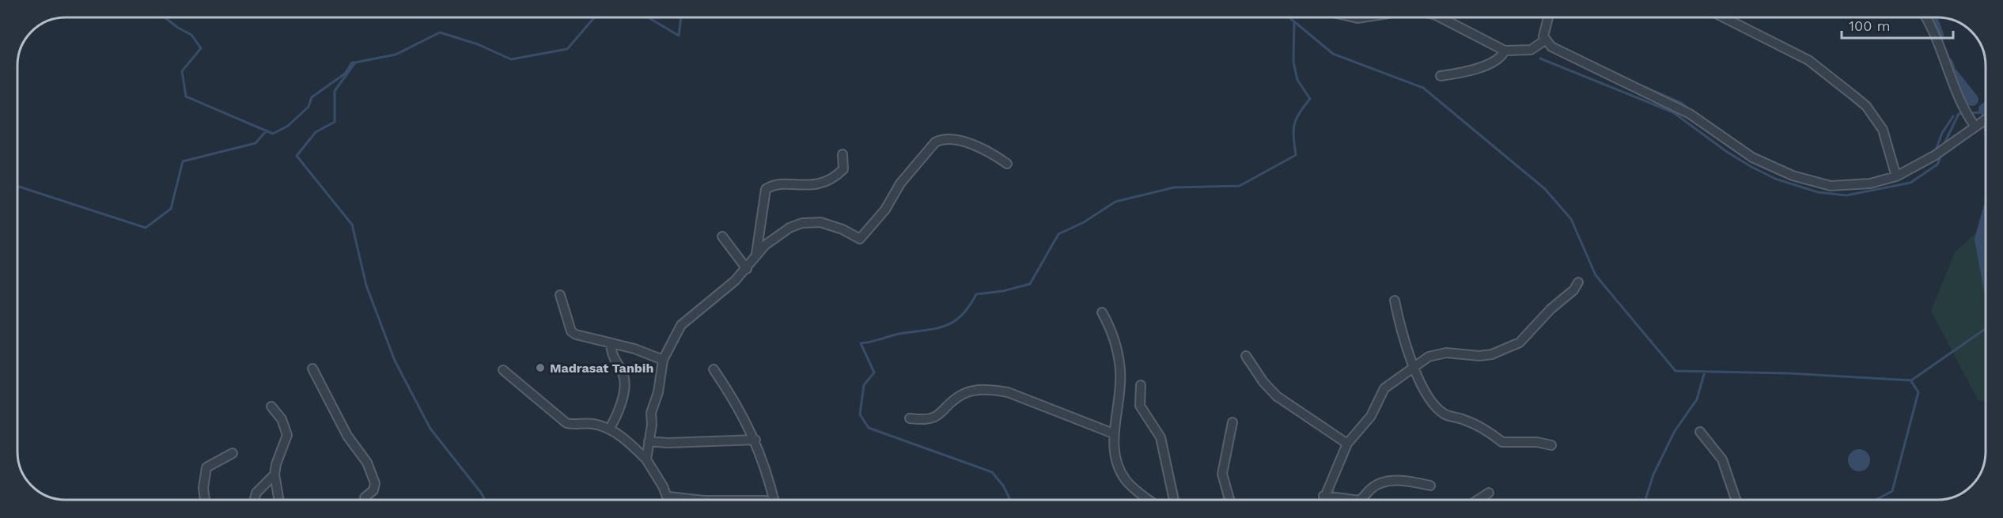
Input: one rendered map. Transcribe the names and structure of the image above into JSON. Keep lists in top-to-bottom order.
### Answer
{
  "places": ["Madrasat Tanbih"],
  "scale_bar": "100 m"
}
